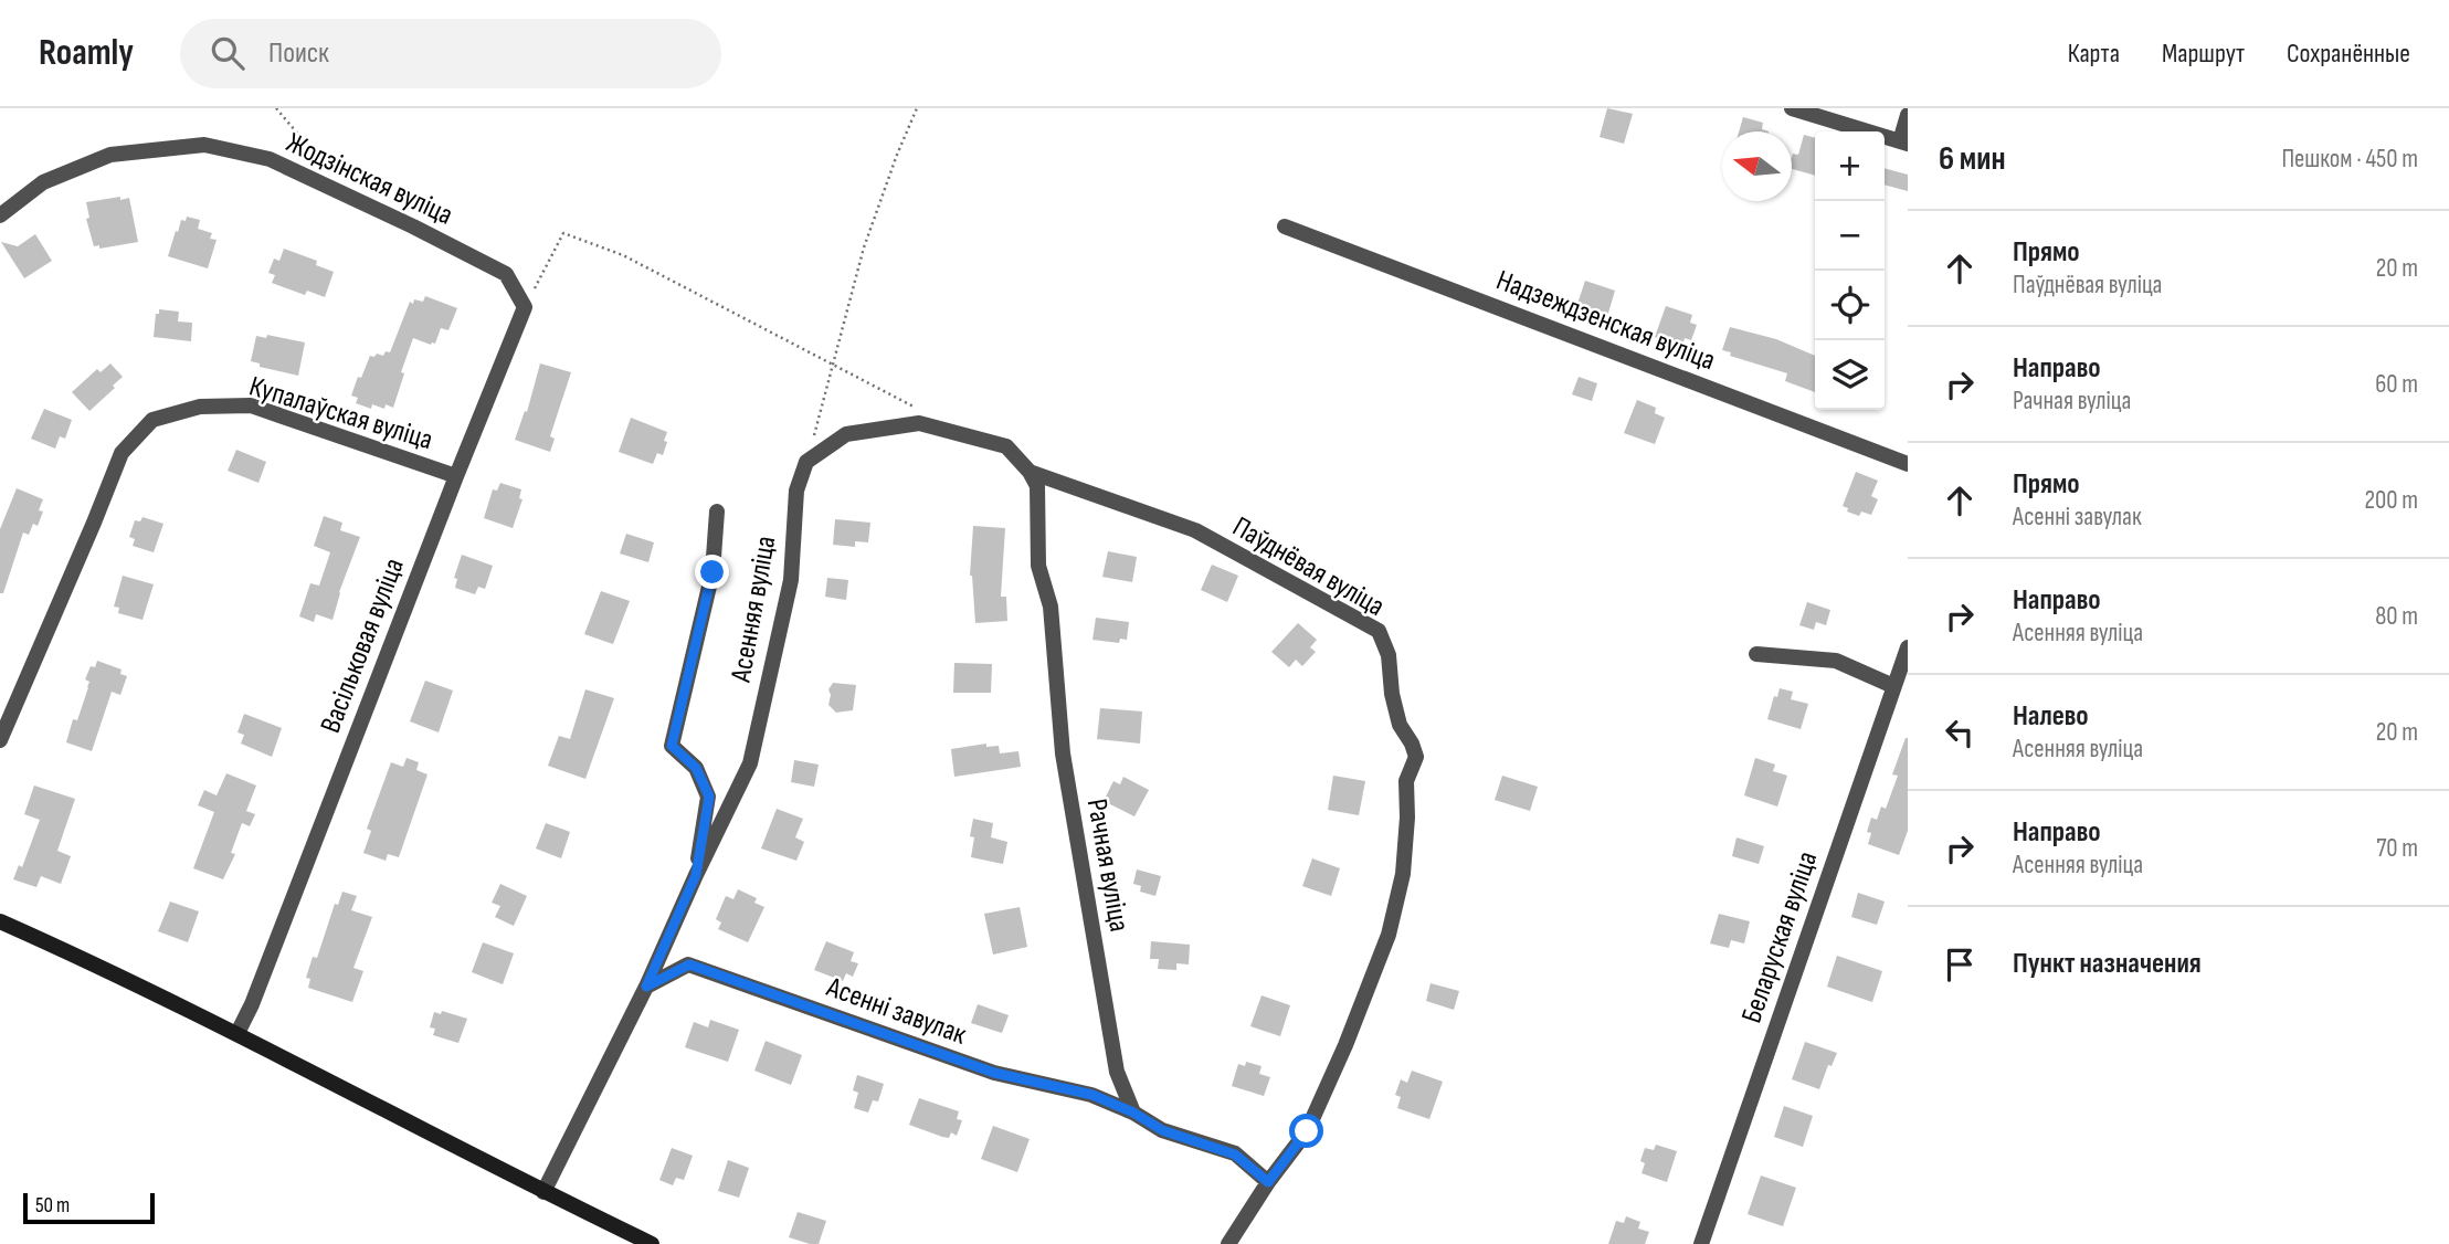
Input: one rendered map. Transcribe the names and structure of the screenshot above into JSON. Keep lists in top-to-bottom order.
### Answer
{
  "streets": {
    "street": [
      "Жодзінская вуліца",
      "Надзеждзенская вуліца",
      "Купалаўская вуліца",
      "Паўднёвая вуліца",
      "Асенняя вуліца",
      "Васільковая вуліца",
      "Рачная вуліца",
      "Беларуская вуліца",
      "Асенні завулак"
    ]
  },
  "crossings": [
    ["Жодзінская вуліца", "Васільковая вуліца"],
    ["Купалаўская вуліца", "Васільковая вуліца"],
    ["Паўднёвая вуліца", "Рачная вуліца"],
    ["Асенняя вуліца", "Асенні завулак"],
    ["Рачная вуліца", "Асенні завулак"]
  ],
  "scale_bar": "50 m",
  "north": "left",
  "page": {
    "header": "Roamly",
    "search": "Поиск",
    "nav": ["Карта", "Маршрут", "Сохранённые"],
    "heading": ["6 мин", "Пешком · 450 m"],
    "map_buttons": ["+", "−"],
    "list": [
      ["Прямо", "Паўднёвая вуліца", "20 m"],
      ["Направо", "Рачная вуліца", "60 m"],
      ["Прямо", "Асенні завулак", "200 m"],
      ["Направо", "Асенняя вуліца", "80 m"],
      ["Налево", "Асенняя вуліца", "20 m"],
      ["Направо", "Асенняя вуліца", "70 m"],
      "Пункт назначения"
    ],
    "scale": "50 m"
  }
}
